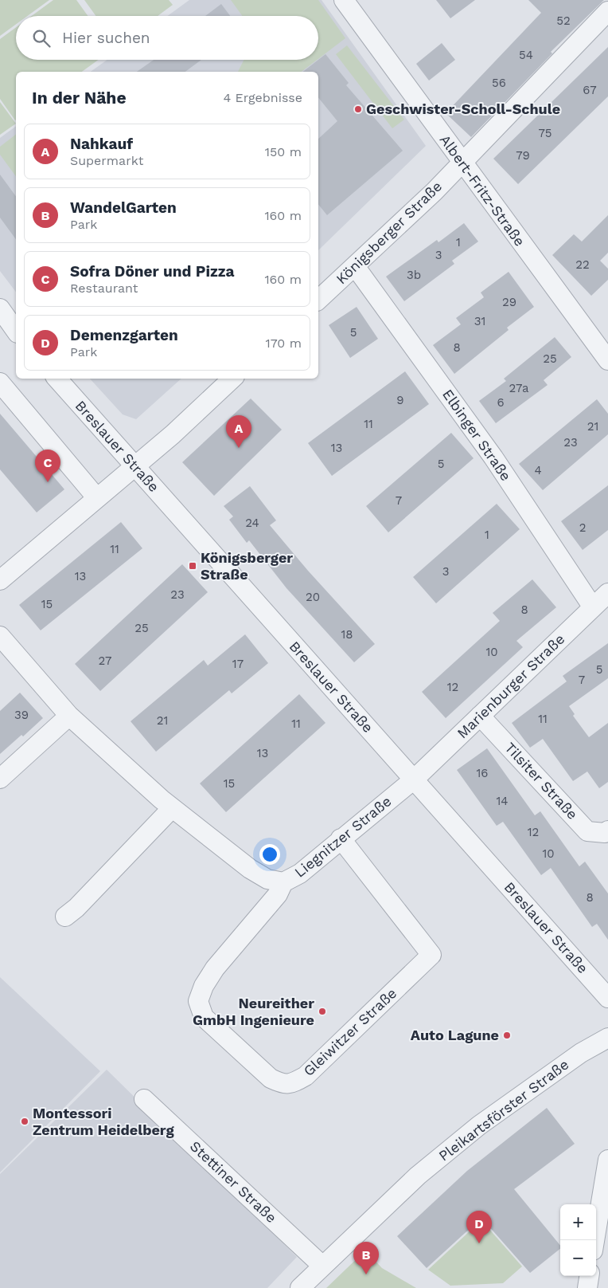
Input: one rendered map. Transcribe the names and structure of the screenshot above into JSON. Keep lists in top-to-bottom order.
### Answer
{
  "streets": {
    "street": [
      "Albert-Fritz-Straße",
      "Königsberger Straße",
      "Elbinger Straße",
      "Breslauer Straße",
      "Marienburger Straße",
      "Tilsiter Straße",
      "Liegnitzer Straße",
      "Gleiwitzer Straße",
      "Pleikartsförster Straße",
      "Stettiner Straße"
    ]
  },
  "crossings": [
    ["Albert-Fritz-Straße", "Königsberger Straße"],
    ["Königsberger Straße", "Elbinger Straße"],
    ["Elbinger Straße", "Marienburger Straße"],
    ["Breslauer Straße", "Marienburger Straße"],
    ["Breslauer Straße", "Liegnitzer Straße"],
    ["Marienburger Straße", "Tilsiter Straße"],
    ["Marienburger Straße", "Liegnitzer Straße"],
    ["Liegnitzer Straße", "Gleiwitzer Straße"],
    ["Pleikartsförster Straße", "Stettiner Straße"]
  ],
  "places": {
    "other": [
      "Geschwister-Scholl-Schule",
      "Neureither GmbH Ingenieure",
      "Auto Lagune",
      "Montessori Zentrum Heidelberg"
    ],
    "transit": ["Königsberger Straße"]
  },
  "house_numbers": [
    "52",
    "54",
    "56",
    "67",
    "75",
    "79",
    "1",
    "3",
    "22",
    "3b",
    "29",
    "31",
    "5",
    "8",
    "25",
    "27a",
    "9",
    "6",
    "11",
    "21",
    "23",
    "13",
    "5",
    "4",
    "7",
    "24",
    "2",
    "1",
    "11",
    "3",
    "13",
    "23",
    "20",
    "15",
    "8",
    "25",
    "18",
    "10",
    "27",
    "17",
    "5",
    "7",
    "12",
    "39",
    "11",
    "21",
    "11",
    "13",
    "16",
    "15",
    "14",
    "12",
    "10",
    "8"
  ],
  "page": {
    "search": "Hier suchen",
    "heading": ["In der Nähe", "4 Ergebnisse"],
    "list": [
      {
        "mark": "A",
        "name": "Nahkauf",
        "note": "Supermarkt",
        "value": "150 m"
      },
      {
        "mark": "B",
        "name": "WandelGarten",
        "note": "Park",
        "value": "160 m"
      },
      {
        "mark": "C",
        "name": "Sofra Döner und Pizza",
        "note": "Restaurant",
        "value": "160 m"
      },
      {
        "mark": "D",
        "name": "Demenzgarten",
        "note": "Park",
        "value": "170 m"
      }
    ],
    "pins": [
      "A",
      "C",
      "D",
      "B"
    ],
    "map_buttons": ["+", "−"]
  }
}
